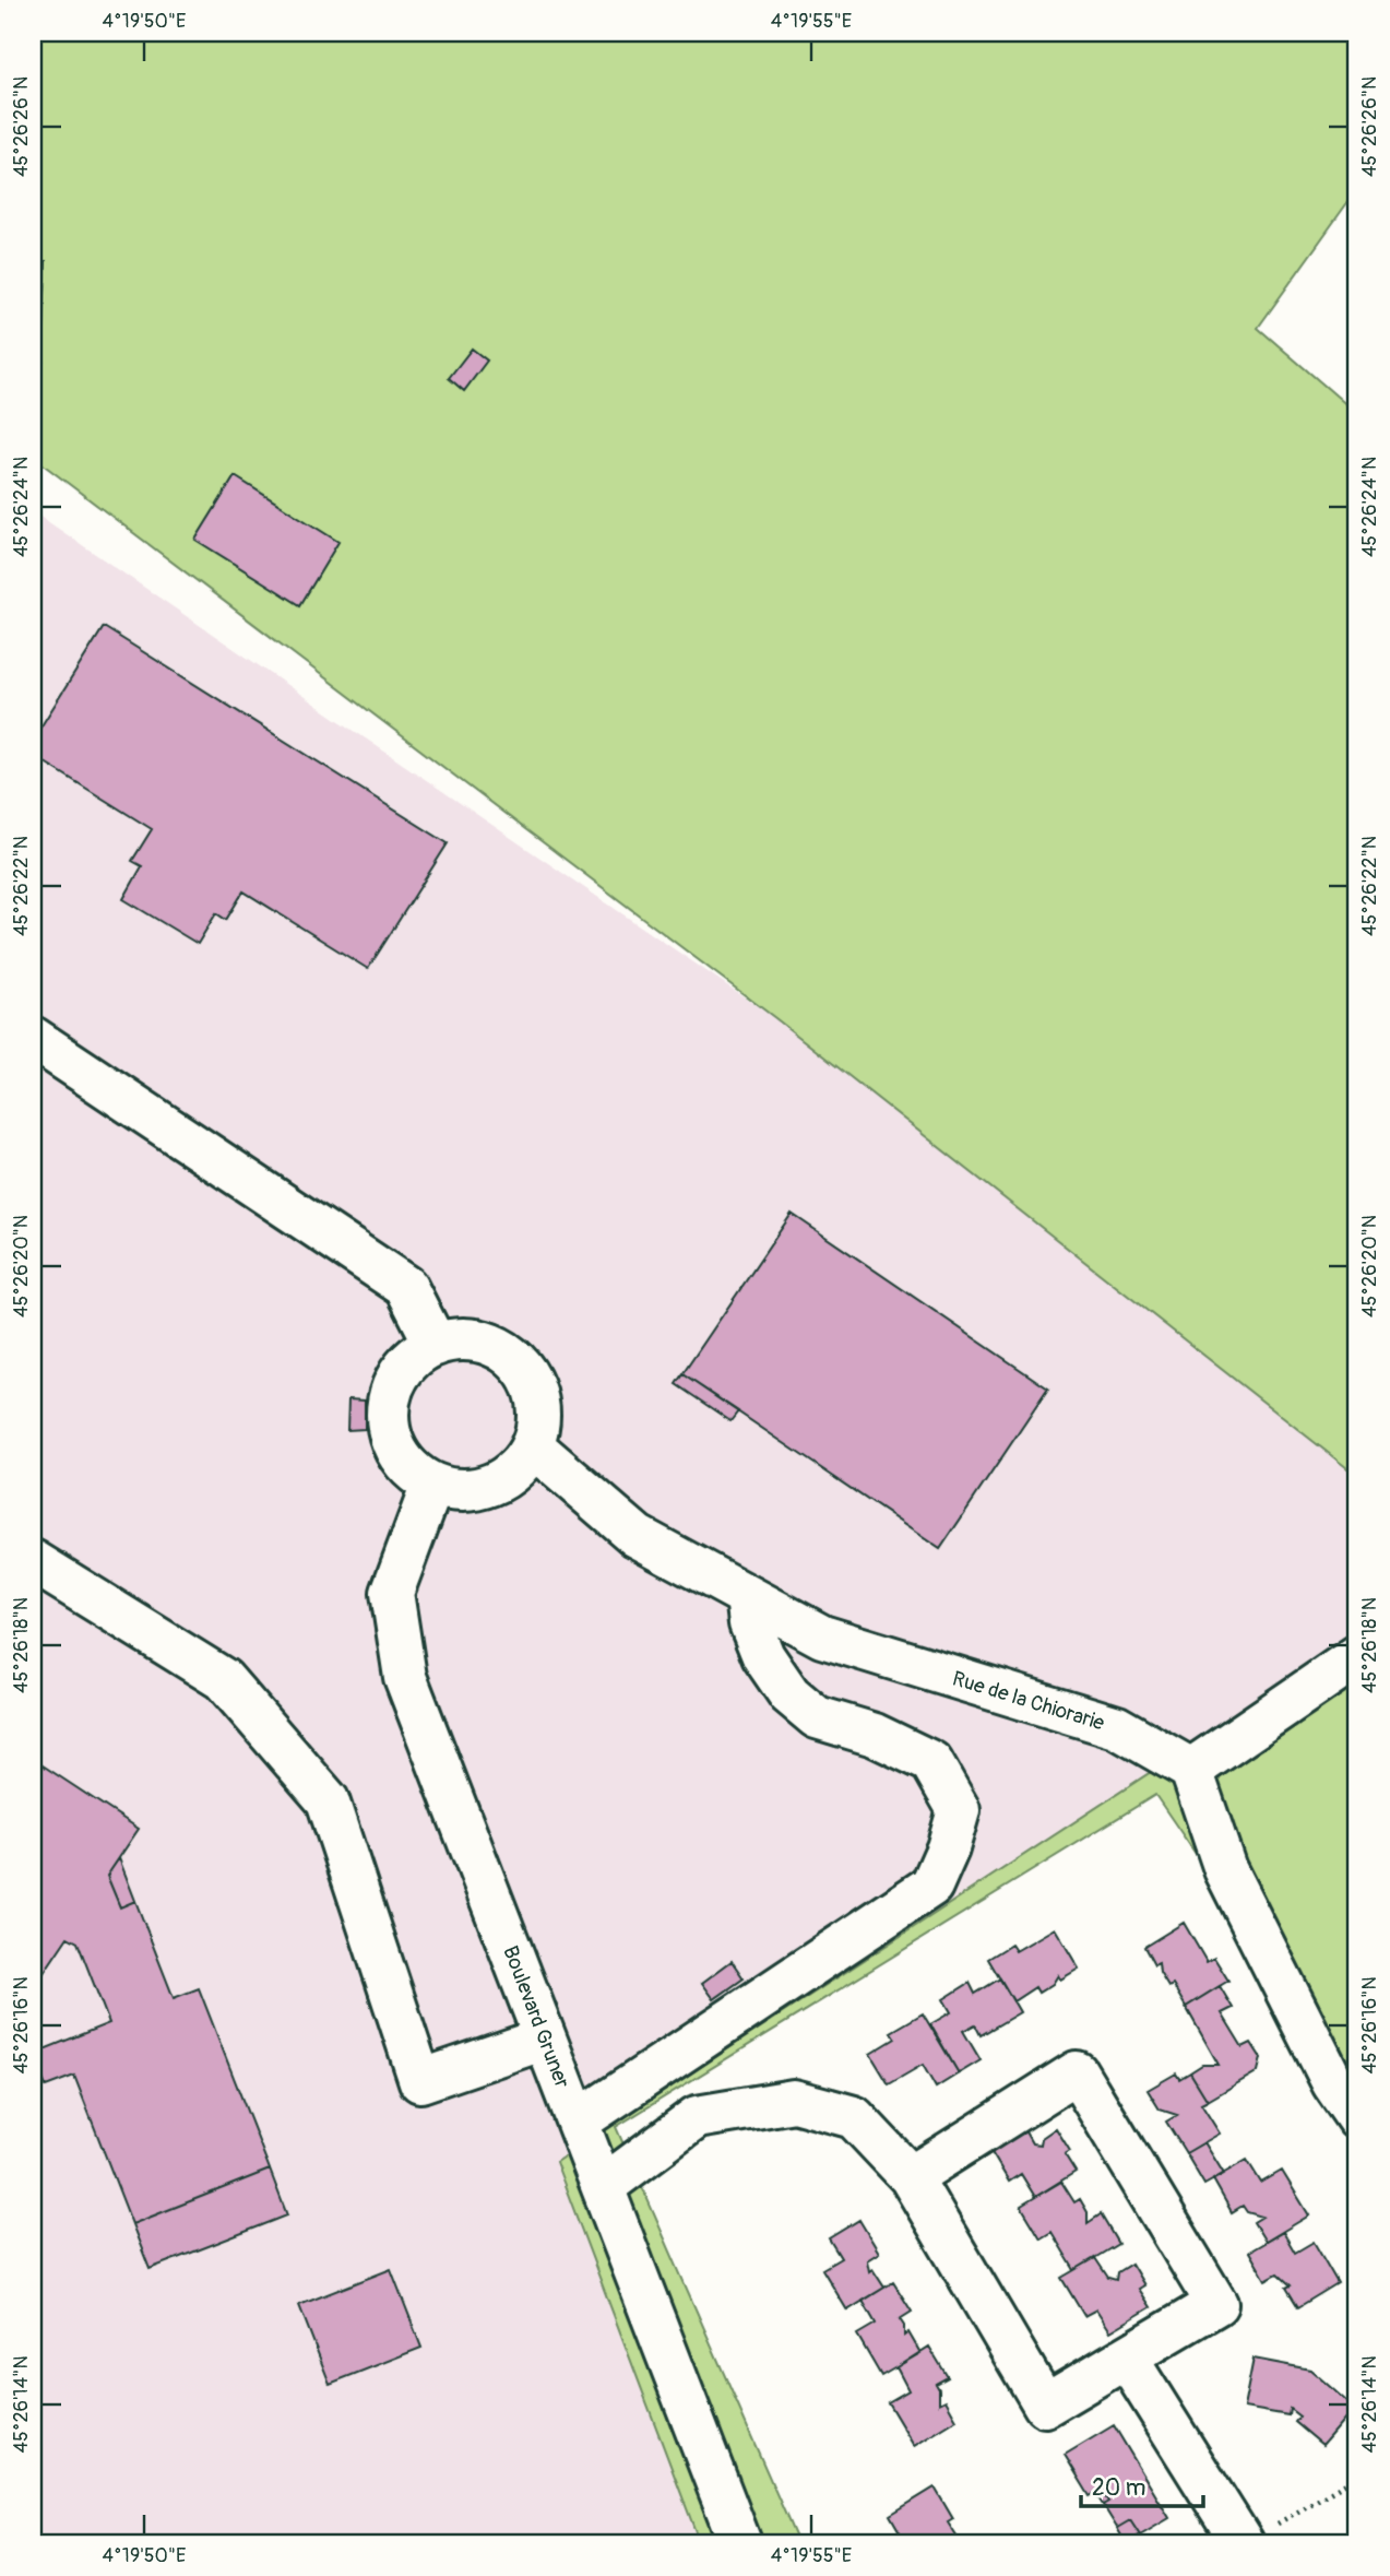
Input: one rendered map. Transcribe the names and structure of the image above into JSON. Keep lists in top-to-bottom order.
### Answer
{
  "streets": {
    "street": ["Rue de la Chiorarie", "Boulevard Gruner"]
  },
  "crossings": [
    ["Rue de la Chiorarie", "Boulevard Gruner"]
  ],
  "scale_bar": "20 m",
  "coordinates": [
    "4°19'50\"E",
    "4°19'55\"E",
    "45°26'26\"N",
    "45°26'24\"N",
    "45°26'22\"N",
    "45°26'20\"N",
    "45°26'18\"N",
    "45°26'16\"N",
    "45°26'14\"N"
  ]
}
